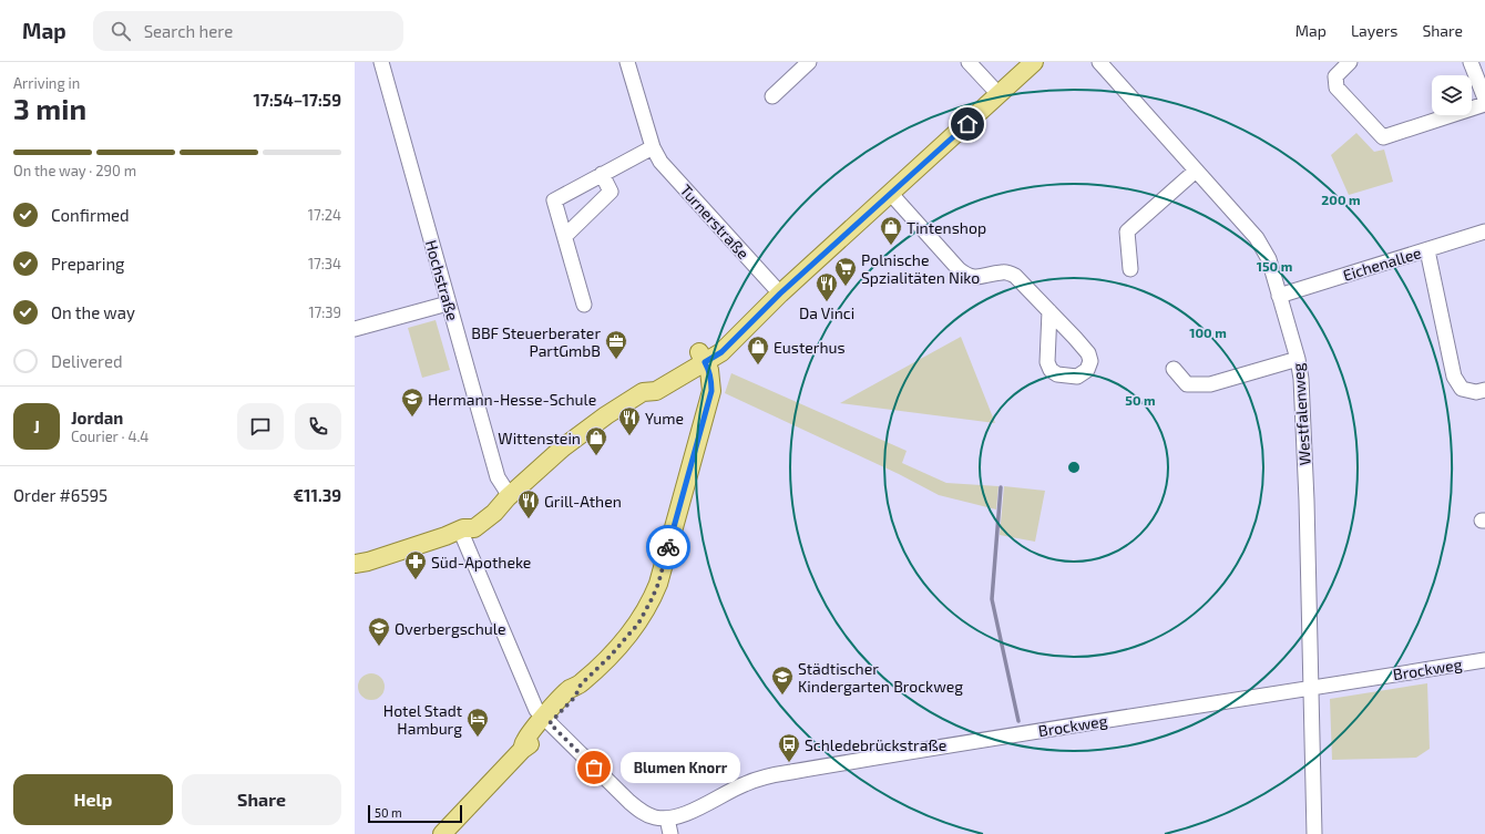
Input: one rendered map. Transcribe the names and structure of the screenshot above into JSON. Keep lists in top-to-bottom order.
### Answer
{
  "streets": {
    "street": [
      "Turnerstraße",
      "Eichenallee",
      "Hochstraße",
      "Westfalenweg",
      "Brockweg"
    ]
  },
  "crossings": [
    ["Eichenallee", "Westfalenweg"],
    ["Westfalenweg", "Brockweg"]
  ],
  "places": {
    "shop": ["Tintenshop", "Eusterhus", "Wittenstein"],
    "supermarket": ["Polnische Spzialitäten Niko"],
    "restaurant": ["Da Vinci", "Yume", "Grill-Athen"],
    "office": ["BBF Steuerberater PartGmbB"],
    "school or university": ["Hermann-Hesse-Schule", "Overbergschule", "Städtischer Kindergarten Brockweg"],
    "pharmacy": ["Süd-Apotheke"],
    "hotel": ["Hotel Stadt Hamburg"],
    "bus stop": ["Schledebrückstraße"],
    "other": ["Blumen Knorr"]
  },
  "scale_bar": "50 m",
  "page": {
    "header": "Map",
    "search": "Search here",
    "nav": ["Map", "Layers", "Share"],
    "heading": ["3 min", "Arriving in", "17:54–17:59"],
    "panel": [
      "Jordan",
      "Courier · 4.4",
      "Order #6595",
      "€11.39"
    ],
    "bar": "On the way · 290 m",
    "list": [
      ["Confirmed", "17:24"],
      ["Preparing", "17:34"],
      ["On the way", "17:39"],
      "Delivered"
    ],
    "round": "J",
    "bubble": "Blumen Knorr",
    "buttons": ["Help", "Share"],
    "scale": "50 m"
  },
  "rings": [
    "200 m",
    "150 m",
    "100 m",
    "50 m"
  ]
}
